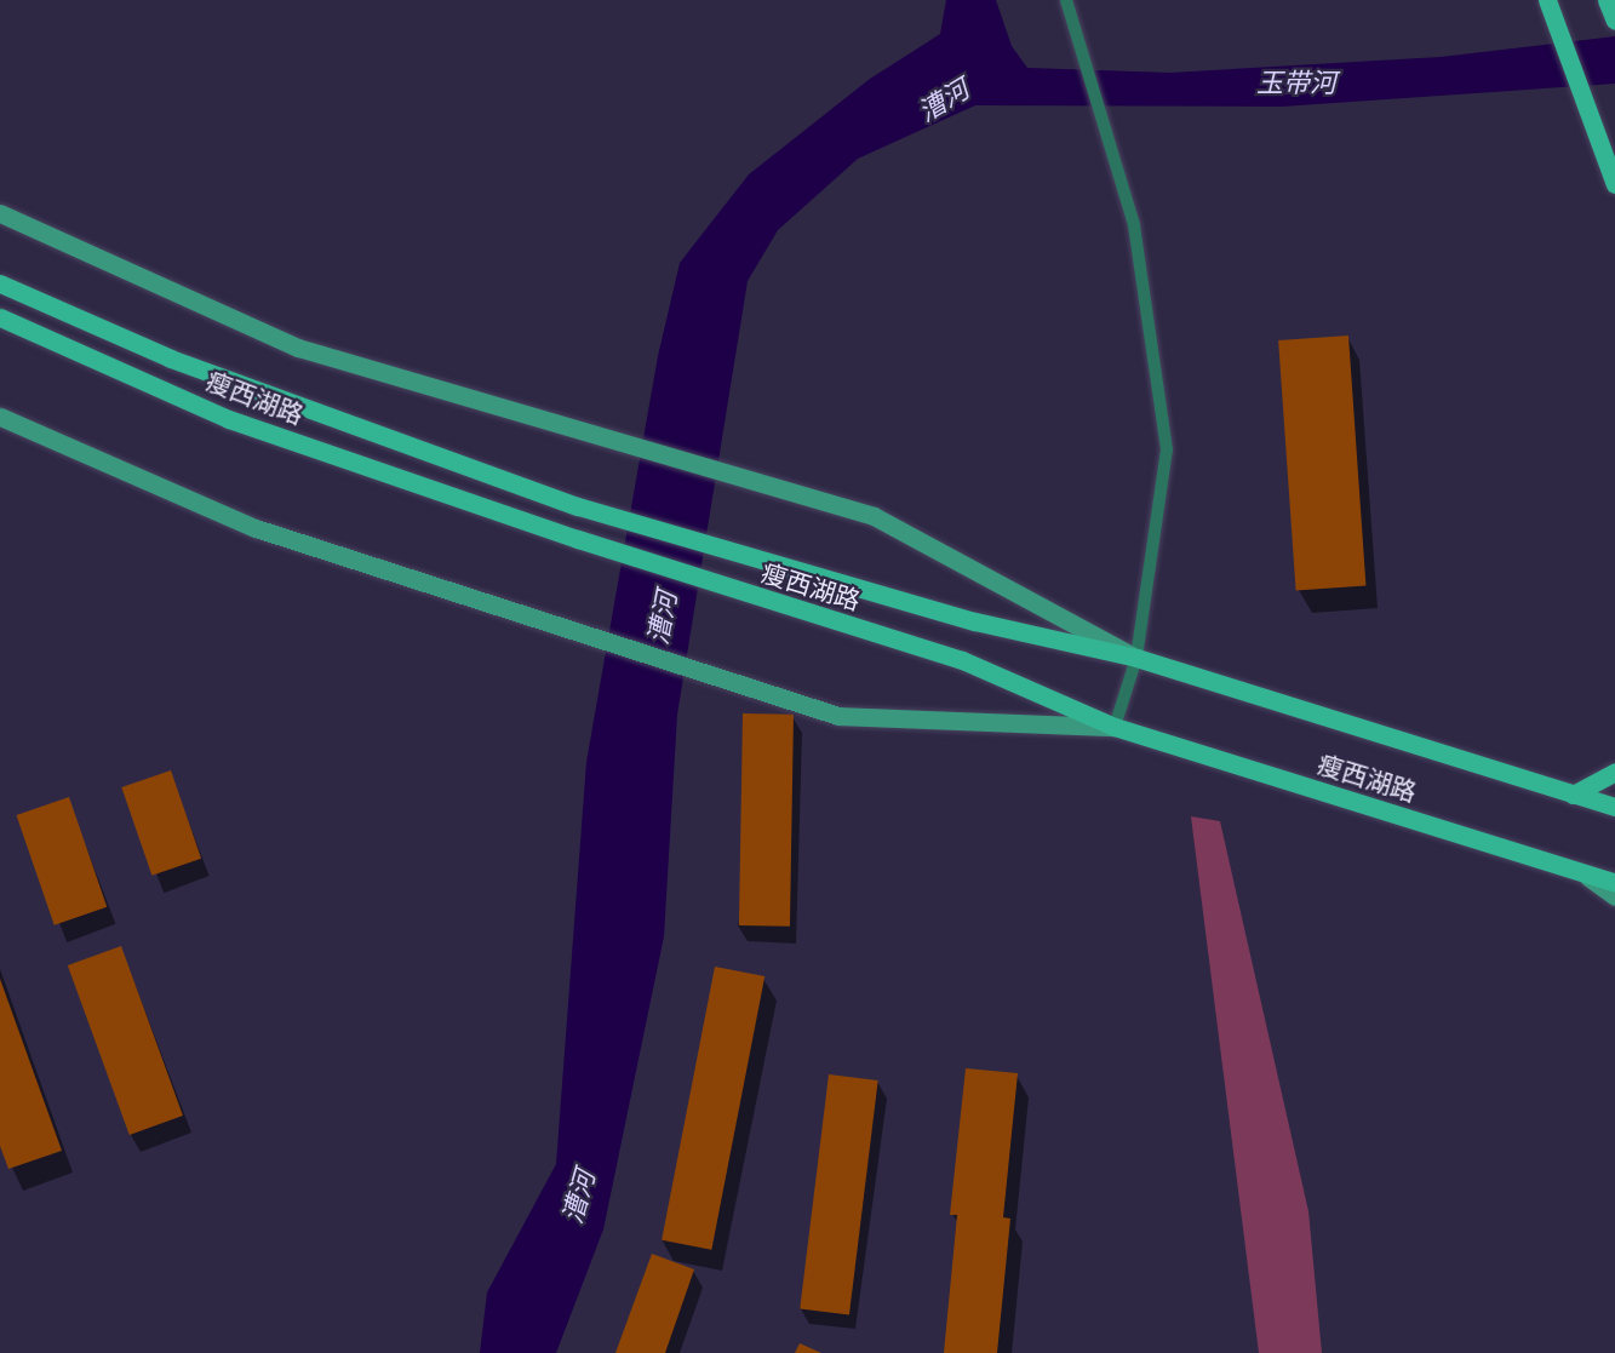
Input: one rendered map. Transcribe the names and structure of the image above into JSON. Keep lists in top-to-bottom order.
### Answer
{
  "streets": {
    "main road": ["瘦西湖路"]
  },
  "water": ["玉带河", "漕河"]
}
